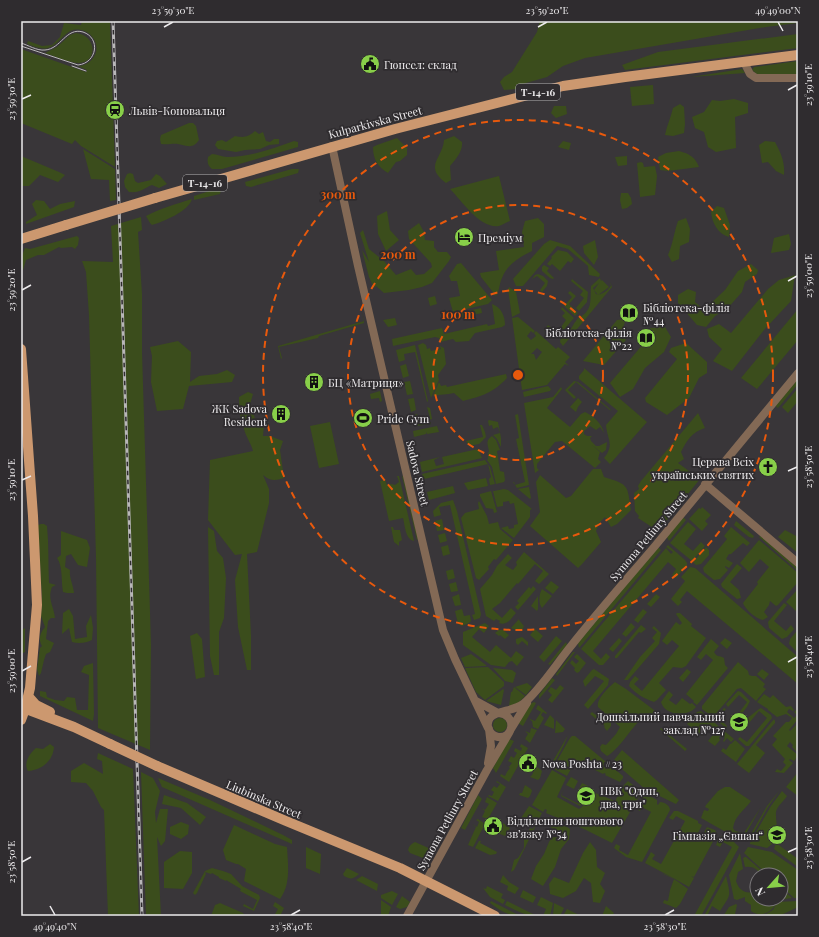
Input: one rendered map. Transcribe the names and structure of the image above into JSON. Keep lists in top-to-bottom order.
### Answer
{
  "streets": {
    "main road": ["Т-14-16", "Kulparkivska Street", "Liubinska Street"],
    "street": ["Sadova Street", "Symona Petliury Street"]
  },
  "crossings": [
    ["Kulparkivska Street", "Sadova Street"],
    ["Sadova Street", "Symona Petliury Street"],
    ["Symona Petliury Street", "Liubinska Street"]
  ],
  "places": {
    "public building": ["Гюнсел: склад", "Nova Poshta #23", "Відділення поштового зв’язку №54"],
    "station": ["Львів-Коновальця"],
    "hotel": ["Преміум"],
    "library": ["Бібліотека-філія №44", "Бібліотека-філія №22"],
    "building": ["БЦ «Матриця»", "ЖК Sadova Resident"],
    "sports": ["Pride Gym"],
    "church": ["Церква Всіх українських святих"],
    "school or university": ["Дошкільний навчальний заклад №127", "НВК \"Один, два, три\"", "Гімназія „Євшан“"]
  },
  "north": "bottom left",
  "coordinates": [
    "23°59'30\"E",
    "23°59'20\"E",
    "49°49'00\"N",
    "23°59'10\"E",
    "23°59'00\"E",
    "23°58'50\"E",
    "23°58'40\"E",
    "23°58'30\"E",
    "49°49'40\"N"
  ],
  "rings": ["300 m", "200 m", "100 m"]
}
